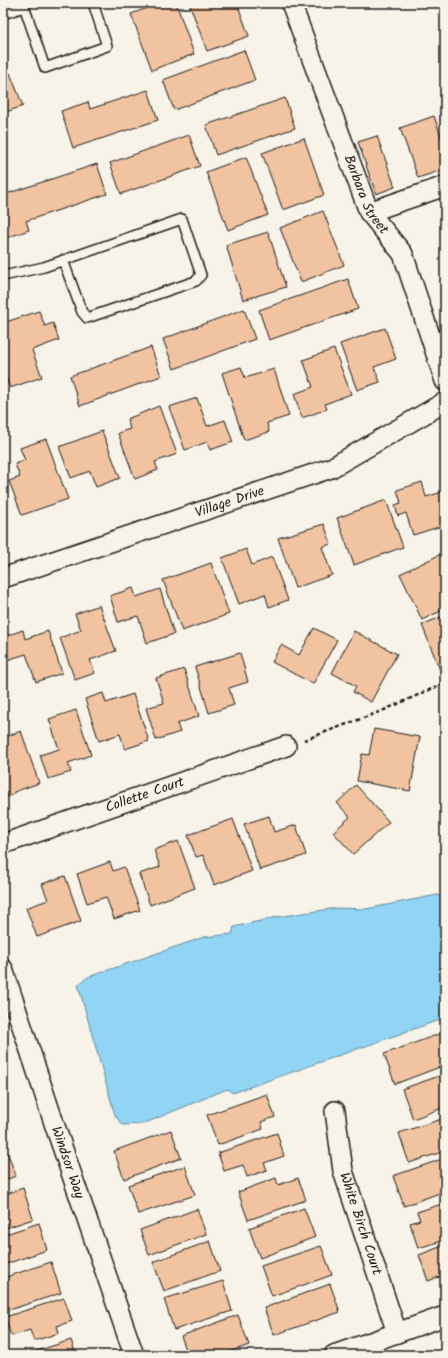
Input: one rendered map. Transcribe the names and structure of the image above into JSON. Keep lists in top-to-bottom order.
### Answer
{
  "streets": {
    "street": [
      "Barbara Street",
      "Village Drive",
      "Collette Court",
      "Windsor Way",
      "White Birch Court"
    ]
  }
}
